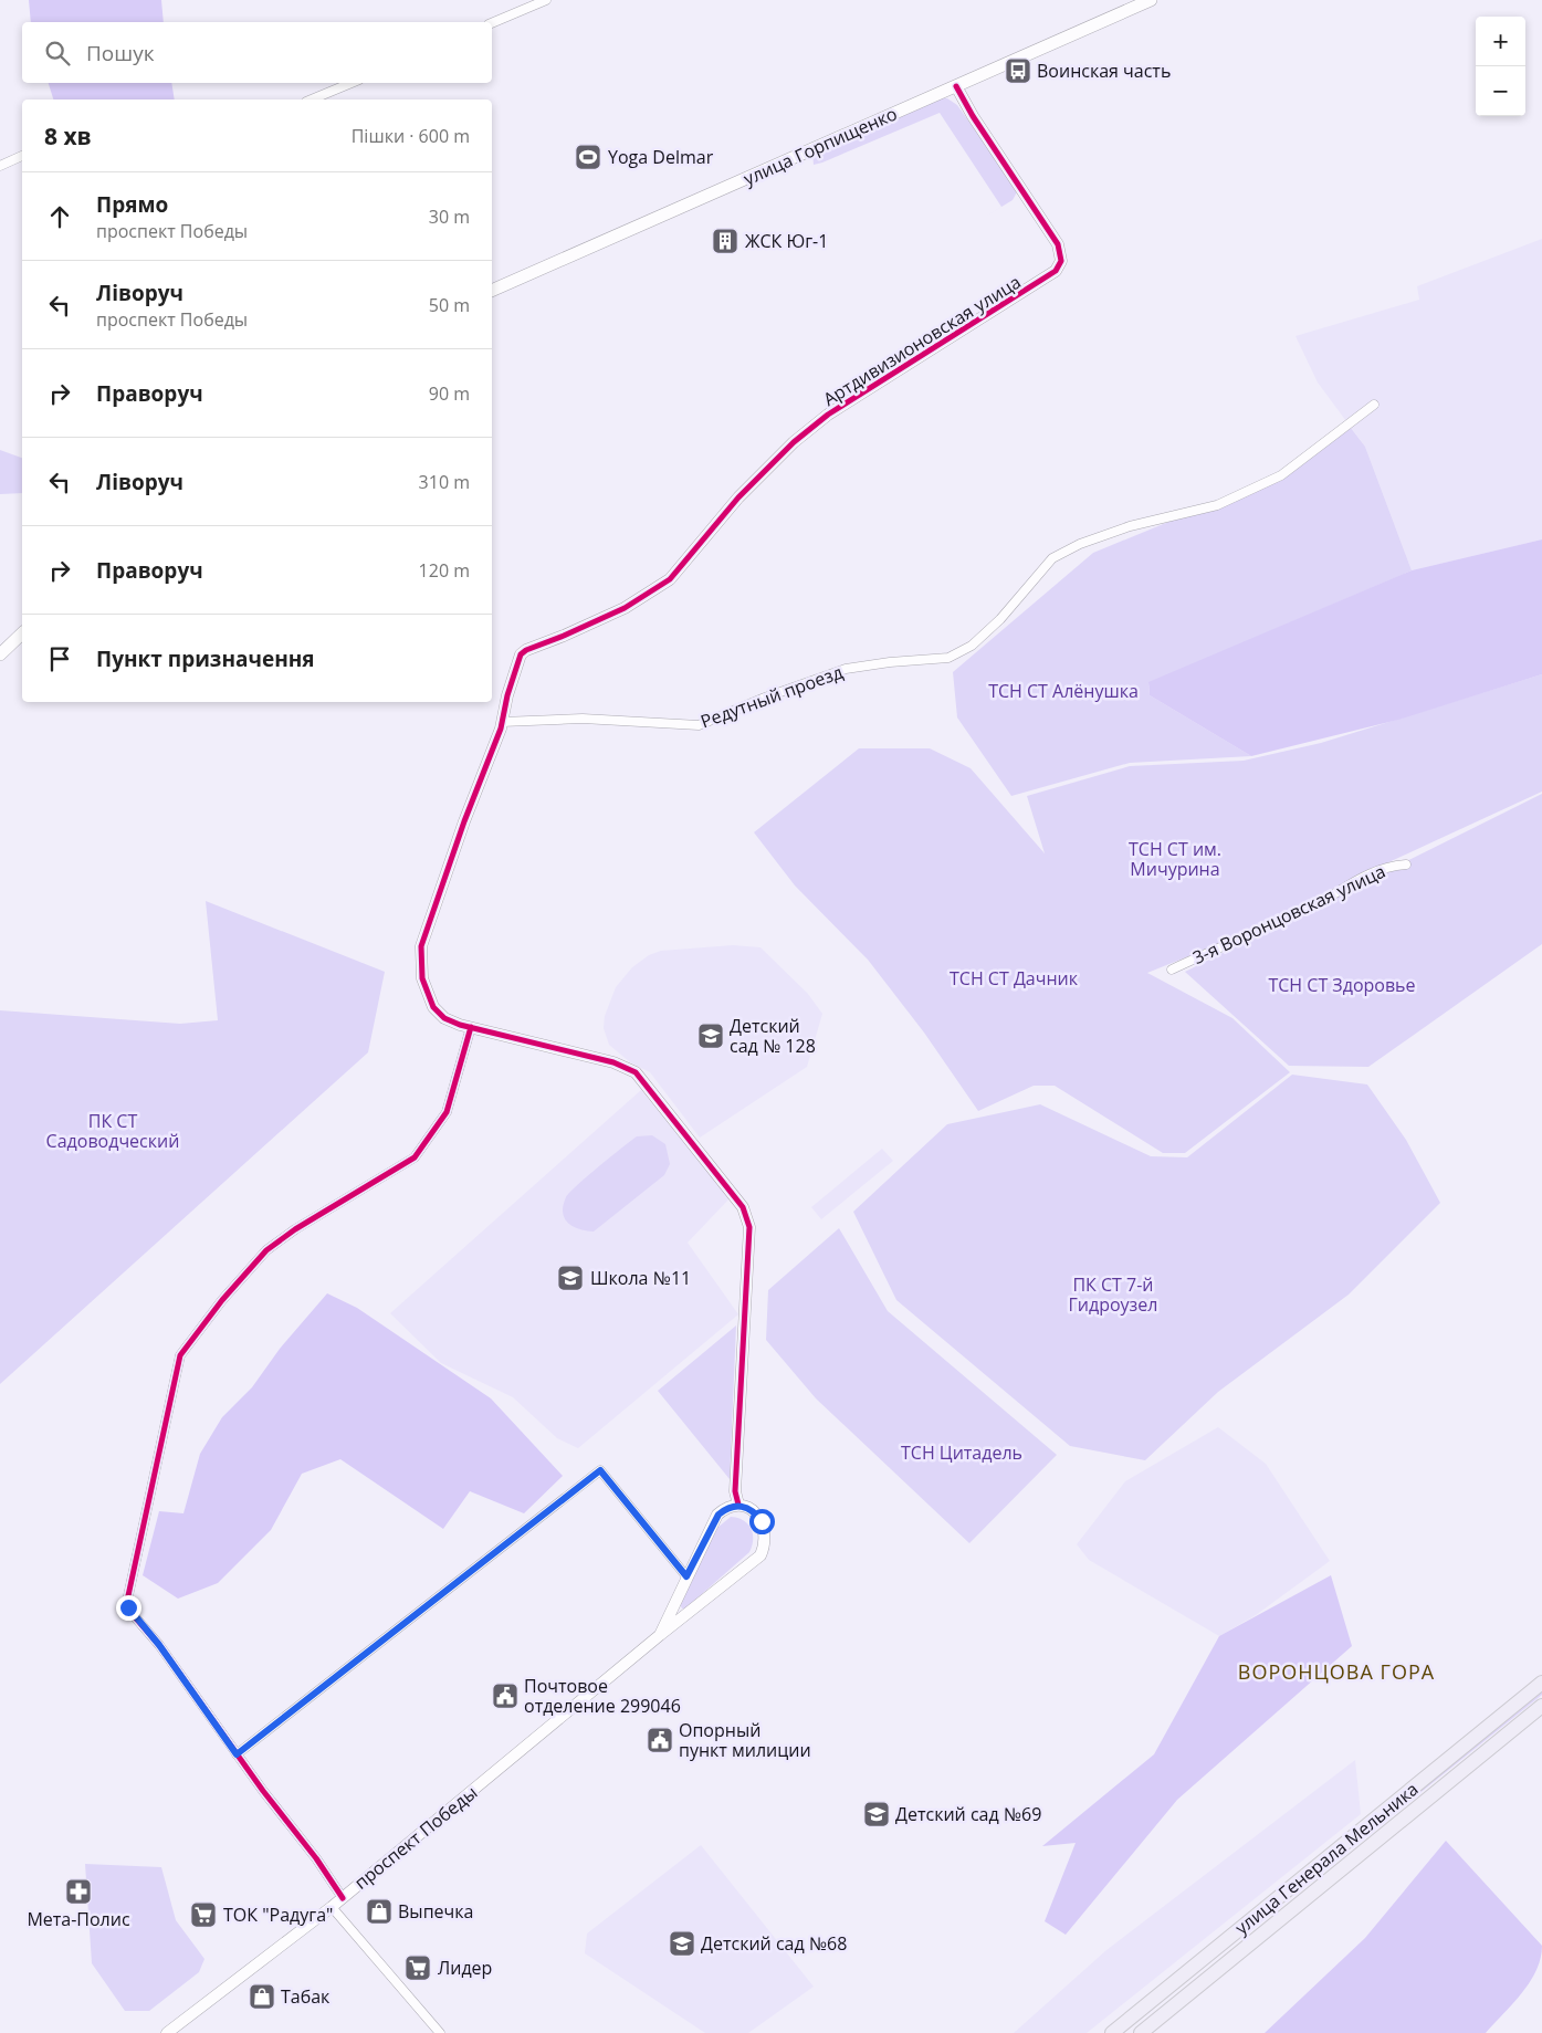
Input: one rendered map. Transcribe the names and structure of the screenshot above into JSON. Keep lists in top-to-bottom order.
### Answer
{
  "streets": {
    "main road": ["улица Горпищенко", "улица Генерала Мельника"],
    "street": [
      "Артдивизионовская улица",
      "Редутный проезд",
      "3-я Воронцовская улица",
      "проспект Победы"
    ]
  },
  "crossings": [
    ["улица Горпищенко", "Артдивизионовская улица"],
    ["Артдивизионовская улица", "Редутный проезд"],
    ["Артдивизионовская улица", "проспект Победы"]
  ],
  "districts": ["ВОРОНЦОВА ГОРА"],
  "parks": [
    "ТСН СТ Алёнушка",
    "ТСН СТ им. Мичурина",
    "ТСН СТ Дачник",
    "ТСН СТ Здоровье",
    "ПК СТ Садоводческий",
    "ПК СТ 7-й Гидроузел",
    "ТСН Цитадель"
  ],
  "places": {
    "bus stop": ["Воинская часть"],
    "sports": ["Yoga Delmar"],
    "building": ["ЖСК Юг-1"],
    "school or university": [
      "Детский сад № 128",
      "Школа №11",
      "Детский сад №69",
      "Детский сад №68"
    ],
    "public building": ["Почтовое отделение 299046", "Опорный пункт милиции"],
    "pharmacy": ["Мета-Полис"],
    "shop": ["Выпечка", "Табак"],
    "supermarket": ["ТОК \"Радуга\"", "Лидер"]
  },
  "page": {
    "map_buttons": ["+", "−"],
    "search": "Пошук",
    "heading": ["8 хв", "Пішки · 600 m"],
    "list": [
      ["Прямо", "проспект Победы", "30 m"],
      ["Ліворуч", "проспект Победы", "50 m"],
      ["Праворуч", "90 m"],
      ["Ліворуч", "310 m"],
      ["Праворуч", "120 m"],
      "Пункт призначення"
    ]
  }
}
